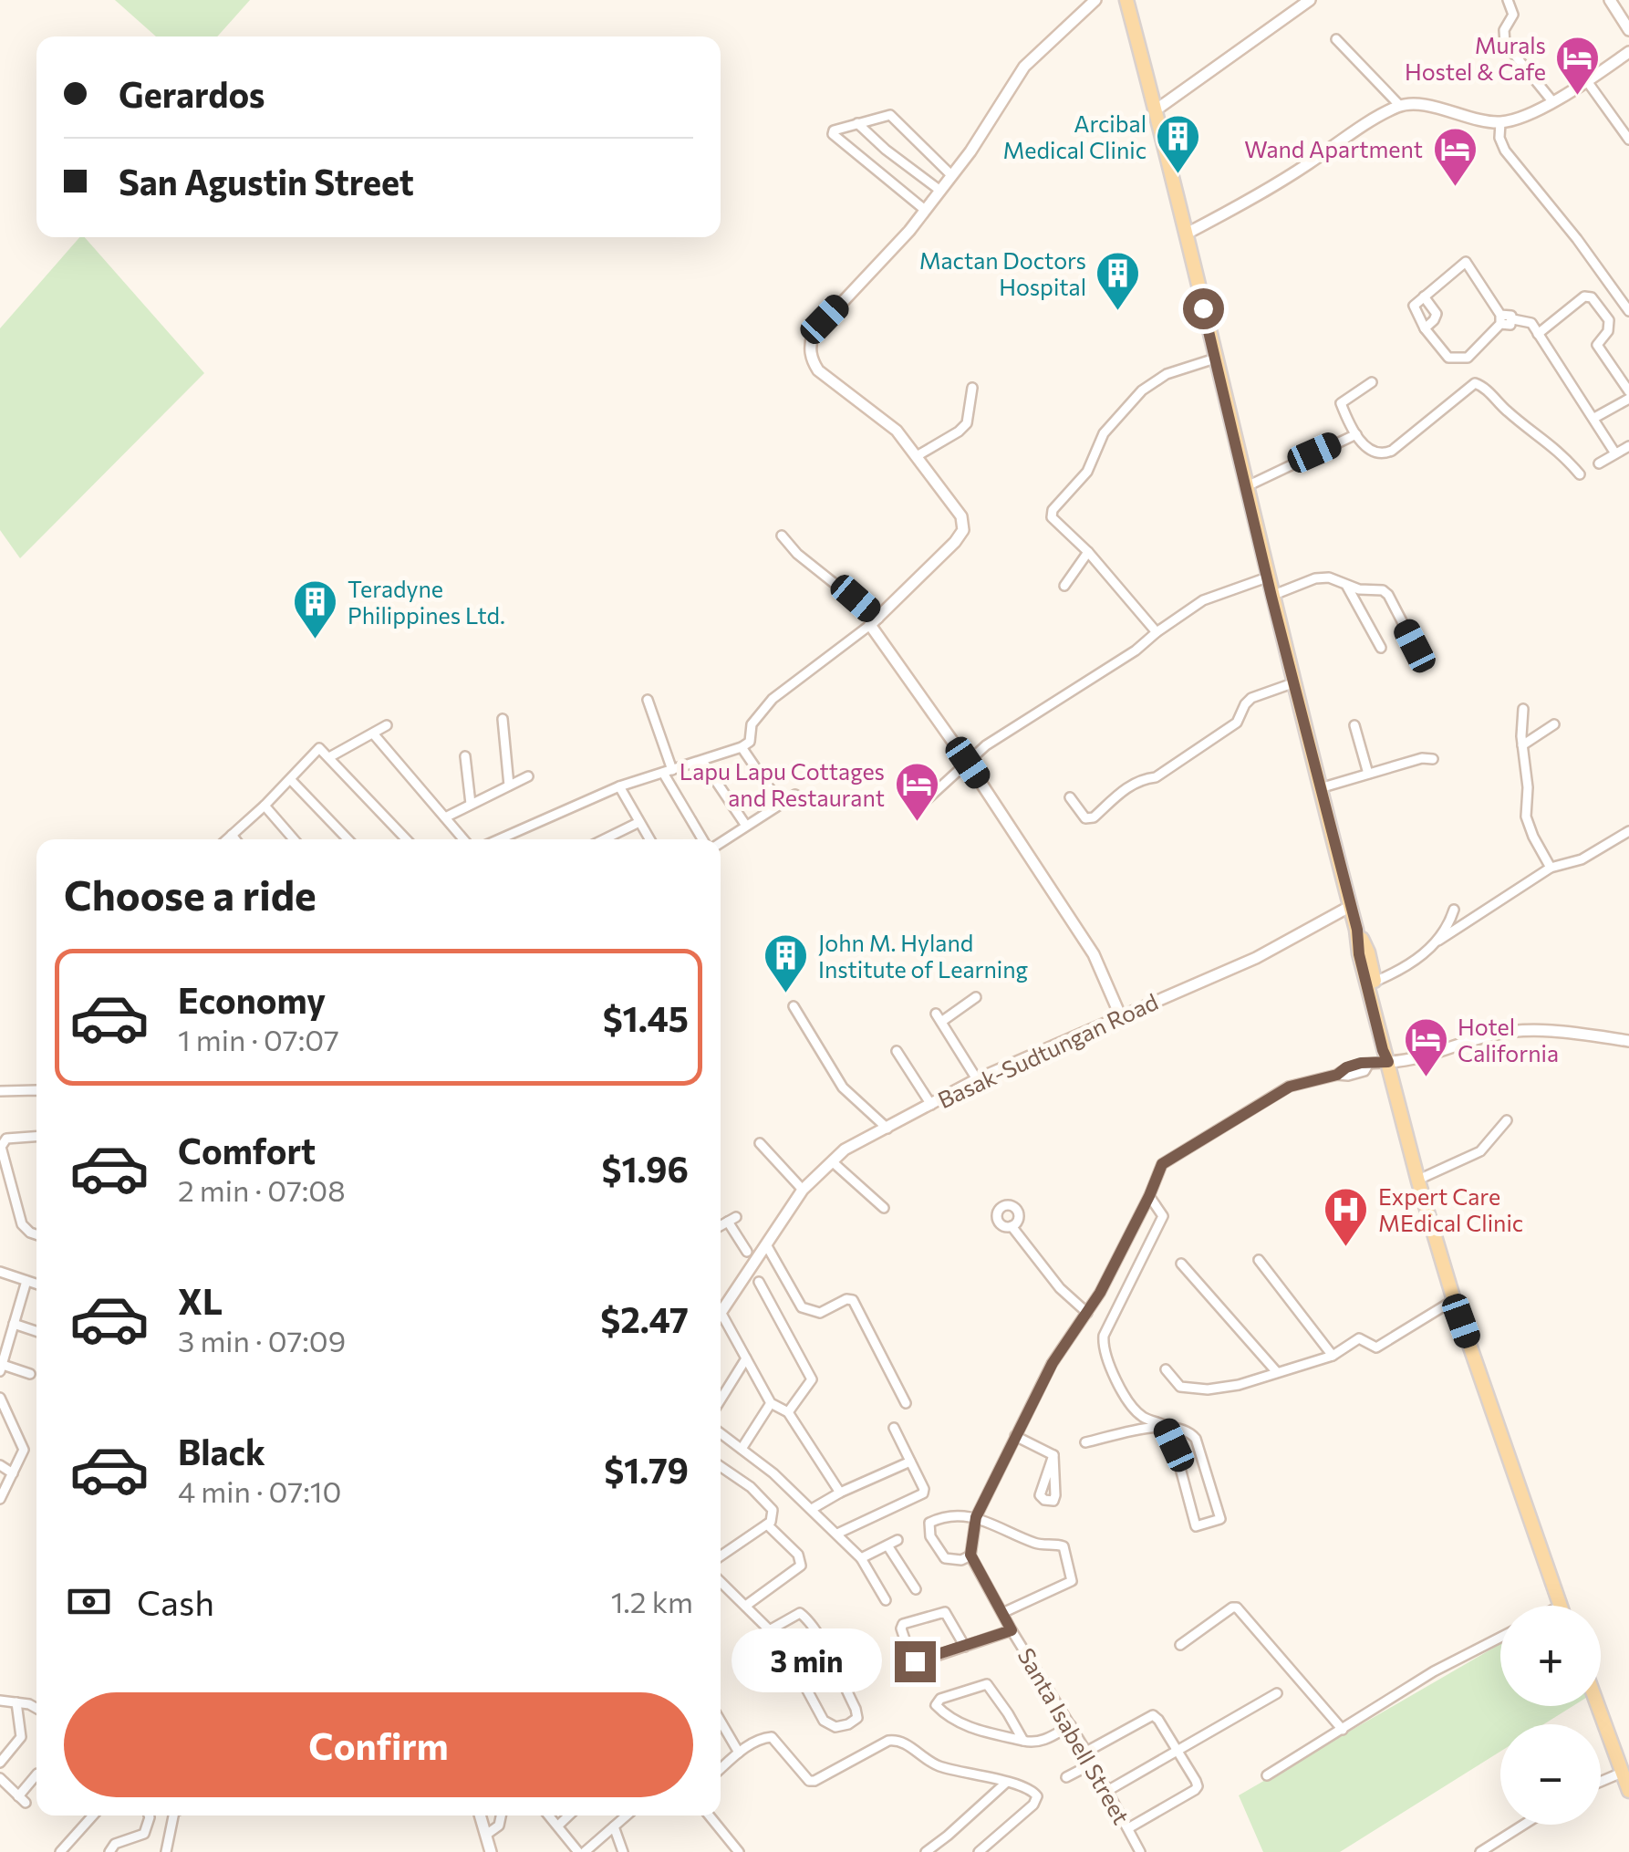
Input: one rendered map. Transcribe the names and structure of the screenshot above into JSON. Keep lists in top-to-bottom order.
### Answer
{
  "streets": {
    "street": ["Basak-Sudtungan Road", "Santa Isabell Street"]
  },
  "places": {
    "hotel": [
      "Murals Hostel & Cafe",
      "Wand Apartment",
      "Lapu Lapu Cottages and Restaurant",
      "Hotel California"
    ],
    "building": [
      "Arcibal Medical Clinic",
      "Mactan Doctors Hospital",
      "Teradyne Philippines Ltd.",
      "John M. Hyland Institute of Learning"
    ],
    "hospital": ["Expert Care MEdical Clinic"]
  },
  "page": {
    "banner": ["Gerardos", "San Agustin Street"],
    "heading": "Choose a ride",
    "list": [
      {
        "name": "Economy",
        "note": "1 min · 07:07",
        "value": "$1.45"
      },
      {
        "name": "Comfort",
        "note": "2 min · 07:08",
        "value": "$1.96"
      },
      {
        "name": "XL",
        "note": "3 min · 07:09",
        "value": "$2.47"
      },
      {
        "name": "Black",
        "note": "4 min · 07:10",
        "value": "$1.79"
      }
    ],
    "pay": ["Cash", "1.2 km"],
    "map_buttons": ["+", "−"],
    "bubble": "3 min",
    "buttons": "Confirm"
  }
}
